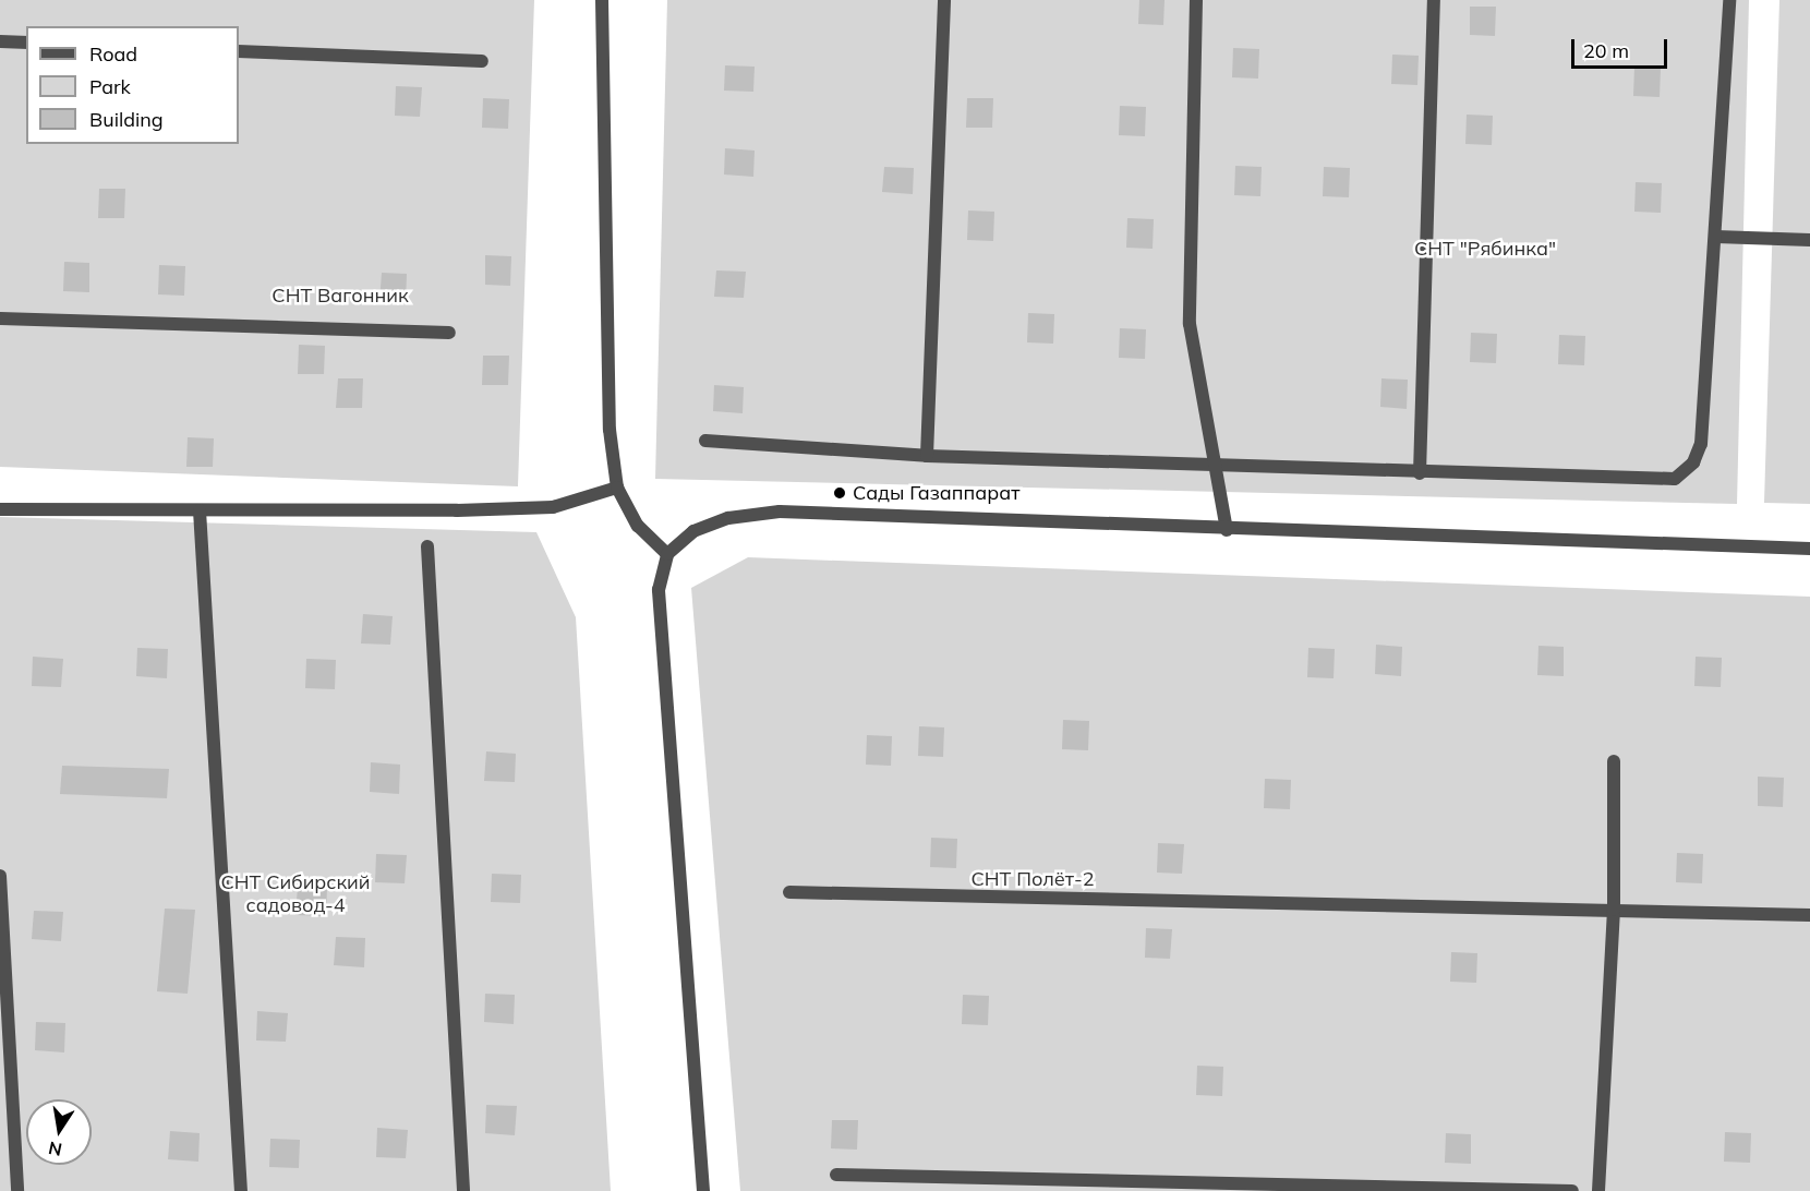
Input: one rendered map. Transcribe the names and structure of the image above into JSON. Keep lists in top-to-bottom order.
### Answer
{
  "parks": [
    "СНТ \"Рябинка\"",
    "СНТ Вагонник",
    "СНТ Полёт-2",
    "СНТ Сибирский садовод-4"
  ],
  "places": ["Сады Газаппарат"],
  "legend": ["Road", "Park", "Building"],
  "scale_bar": "20 m",
  "north": "bottom"
}
